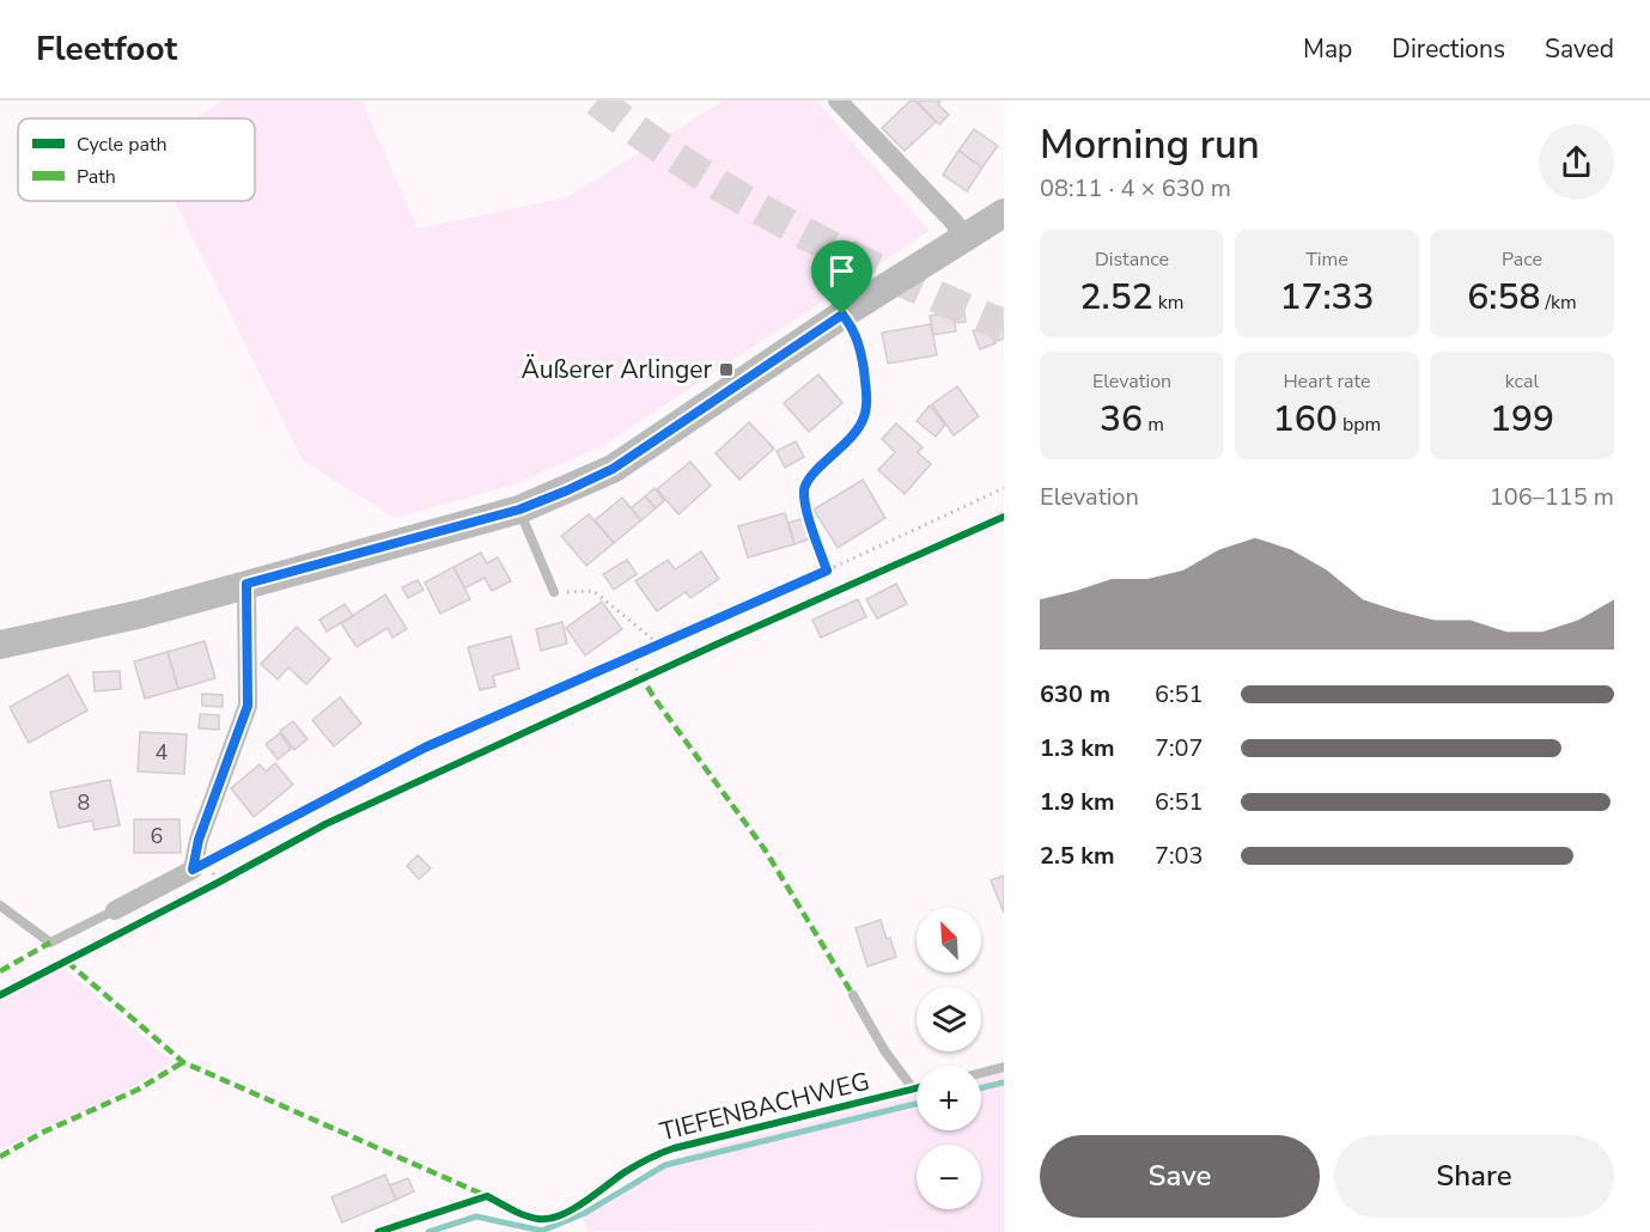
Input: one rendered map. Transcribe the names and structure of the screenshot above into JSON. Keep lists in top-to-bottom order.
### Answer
{
  "streets": {
    "lane": ["TIEFENBACHWEG"]
  },
  "places": {
    "transit": ["Äußerer Arlinger"]
  },
  "house_numbers": ["4", "8", "6"],
  "legend": ["Cycle path", "Path"],
  "north": "top left",
  "page": {
    "header": "Fleetfoot",
    "nav": ["Map", "Directions", "Saved"],
    "heading": ["Morning run", "08:11 · 4 × 630 m"],
    "stats": [
      ["Distance", "2.52 km"],
      ["Time", "17:33"],
      ["Pace", "6:58 /km"],
      ["Elevation", "36 m"],
      ["Heart rate", "160 bpm"],
      ["kcal", "199"]
    ],
    "chart": ["Elevation", "106–115 m"],
    "list": [
      {
        "name": "630 m",
        "note": "6:51"
      },
      {
        "name": "1.3 km",
        "note": "7:07"
      },
      {
        "name": "1.9 km",
        "note": "6:51"
      },
      {
        "name": "2.5 km",
        "note": "7:03"
      }
    ],
    "map_buttons": ["+", "−"],
    "buttons": ["Save", "Share"]
  }
}
